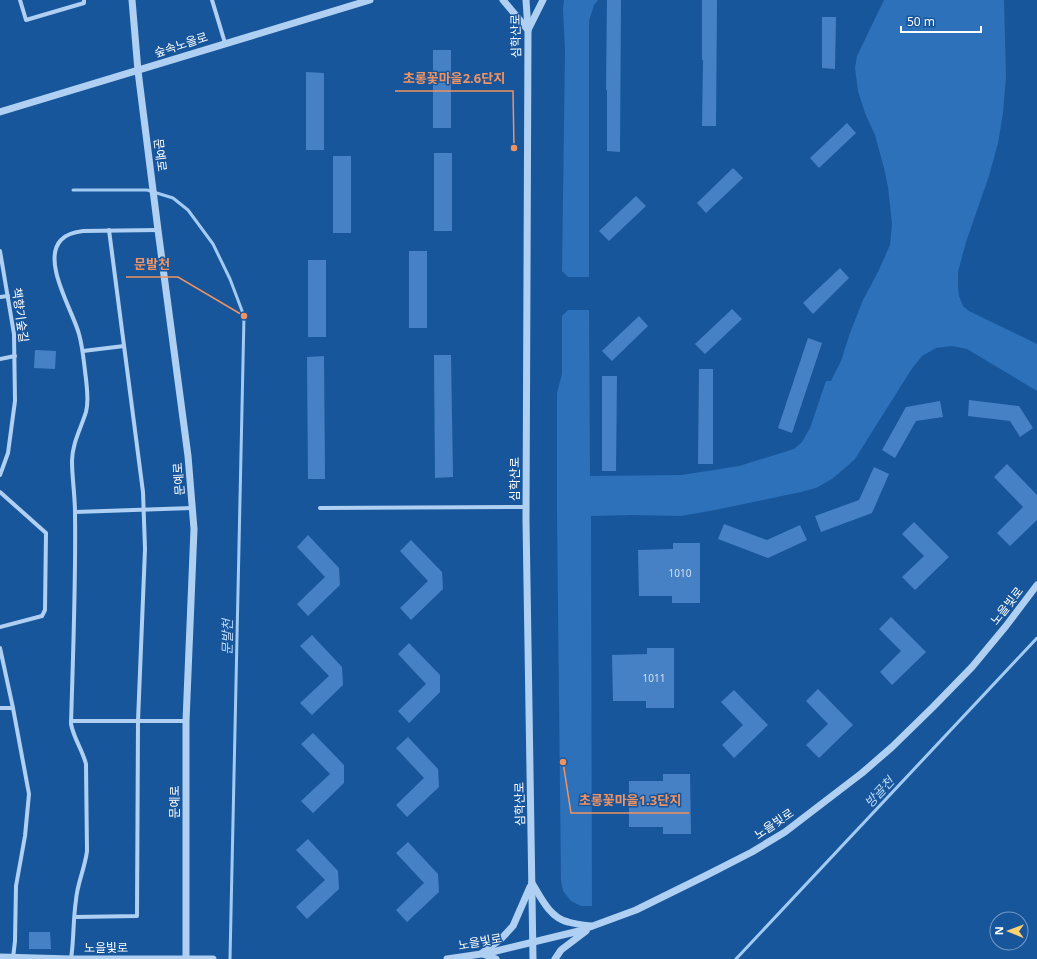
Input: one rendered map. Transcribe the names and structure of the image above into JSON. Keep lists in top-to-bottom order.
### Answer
{
  "streets": {
    "street": [
      "심학산로",
      "숲속노을로",
      "문예로",
      "책향기숲길",
      "노을빛로"
    ]
  },
  "crossings": [
    ["심학산로", "노을빛로"],
    ["숲속노을로", "문예로"],
    ["문예로", "노을빛로"]
  ],
  "water": ["문발천", "방골천"],
  "places": ["초롱꽃마을2.6단지", "문발천", "초롱꽃마을1.3단지"],
  "house_numbers": ["1010", "1011"],
  "scale_bar": "50 m",
  "north": "left"
}
